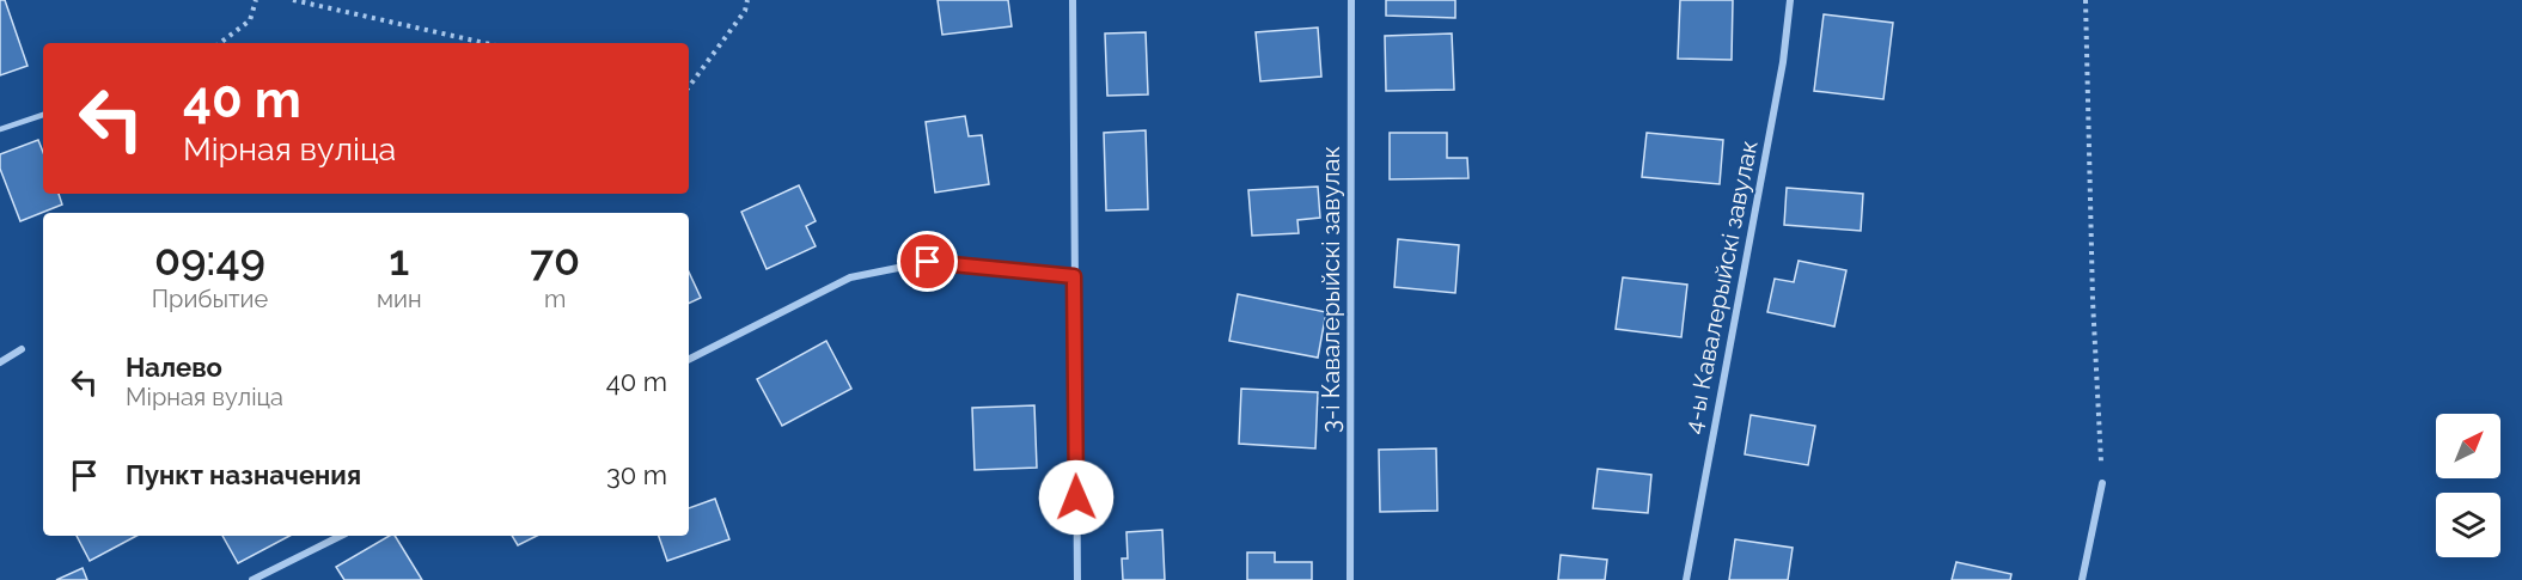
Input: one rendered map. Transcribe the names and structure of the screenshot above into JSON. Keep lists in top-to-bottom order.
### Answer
{
  "streets": {
    "street": ["4-ы Кавалерыйскі завулак", "3-і Кавалерыйскі завулак"]
  },
  "north": "top right",
  "page": {
    "turn": ["40 m", "Мірная вуліца"],
    "eta": [
      "09:49",
      "Прибытие",
      "1",
      "мин",
      "70",
      "m"
    ],
    "list": [
      {
        "name": "Налево",
        "note": "Мірная вуліца",
        "value": "40 m"
      },
      {
        "name": "Пункт назначения",
        "value": "30 m"
      }
    ]
  }
}
